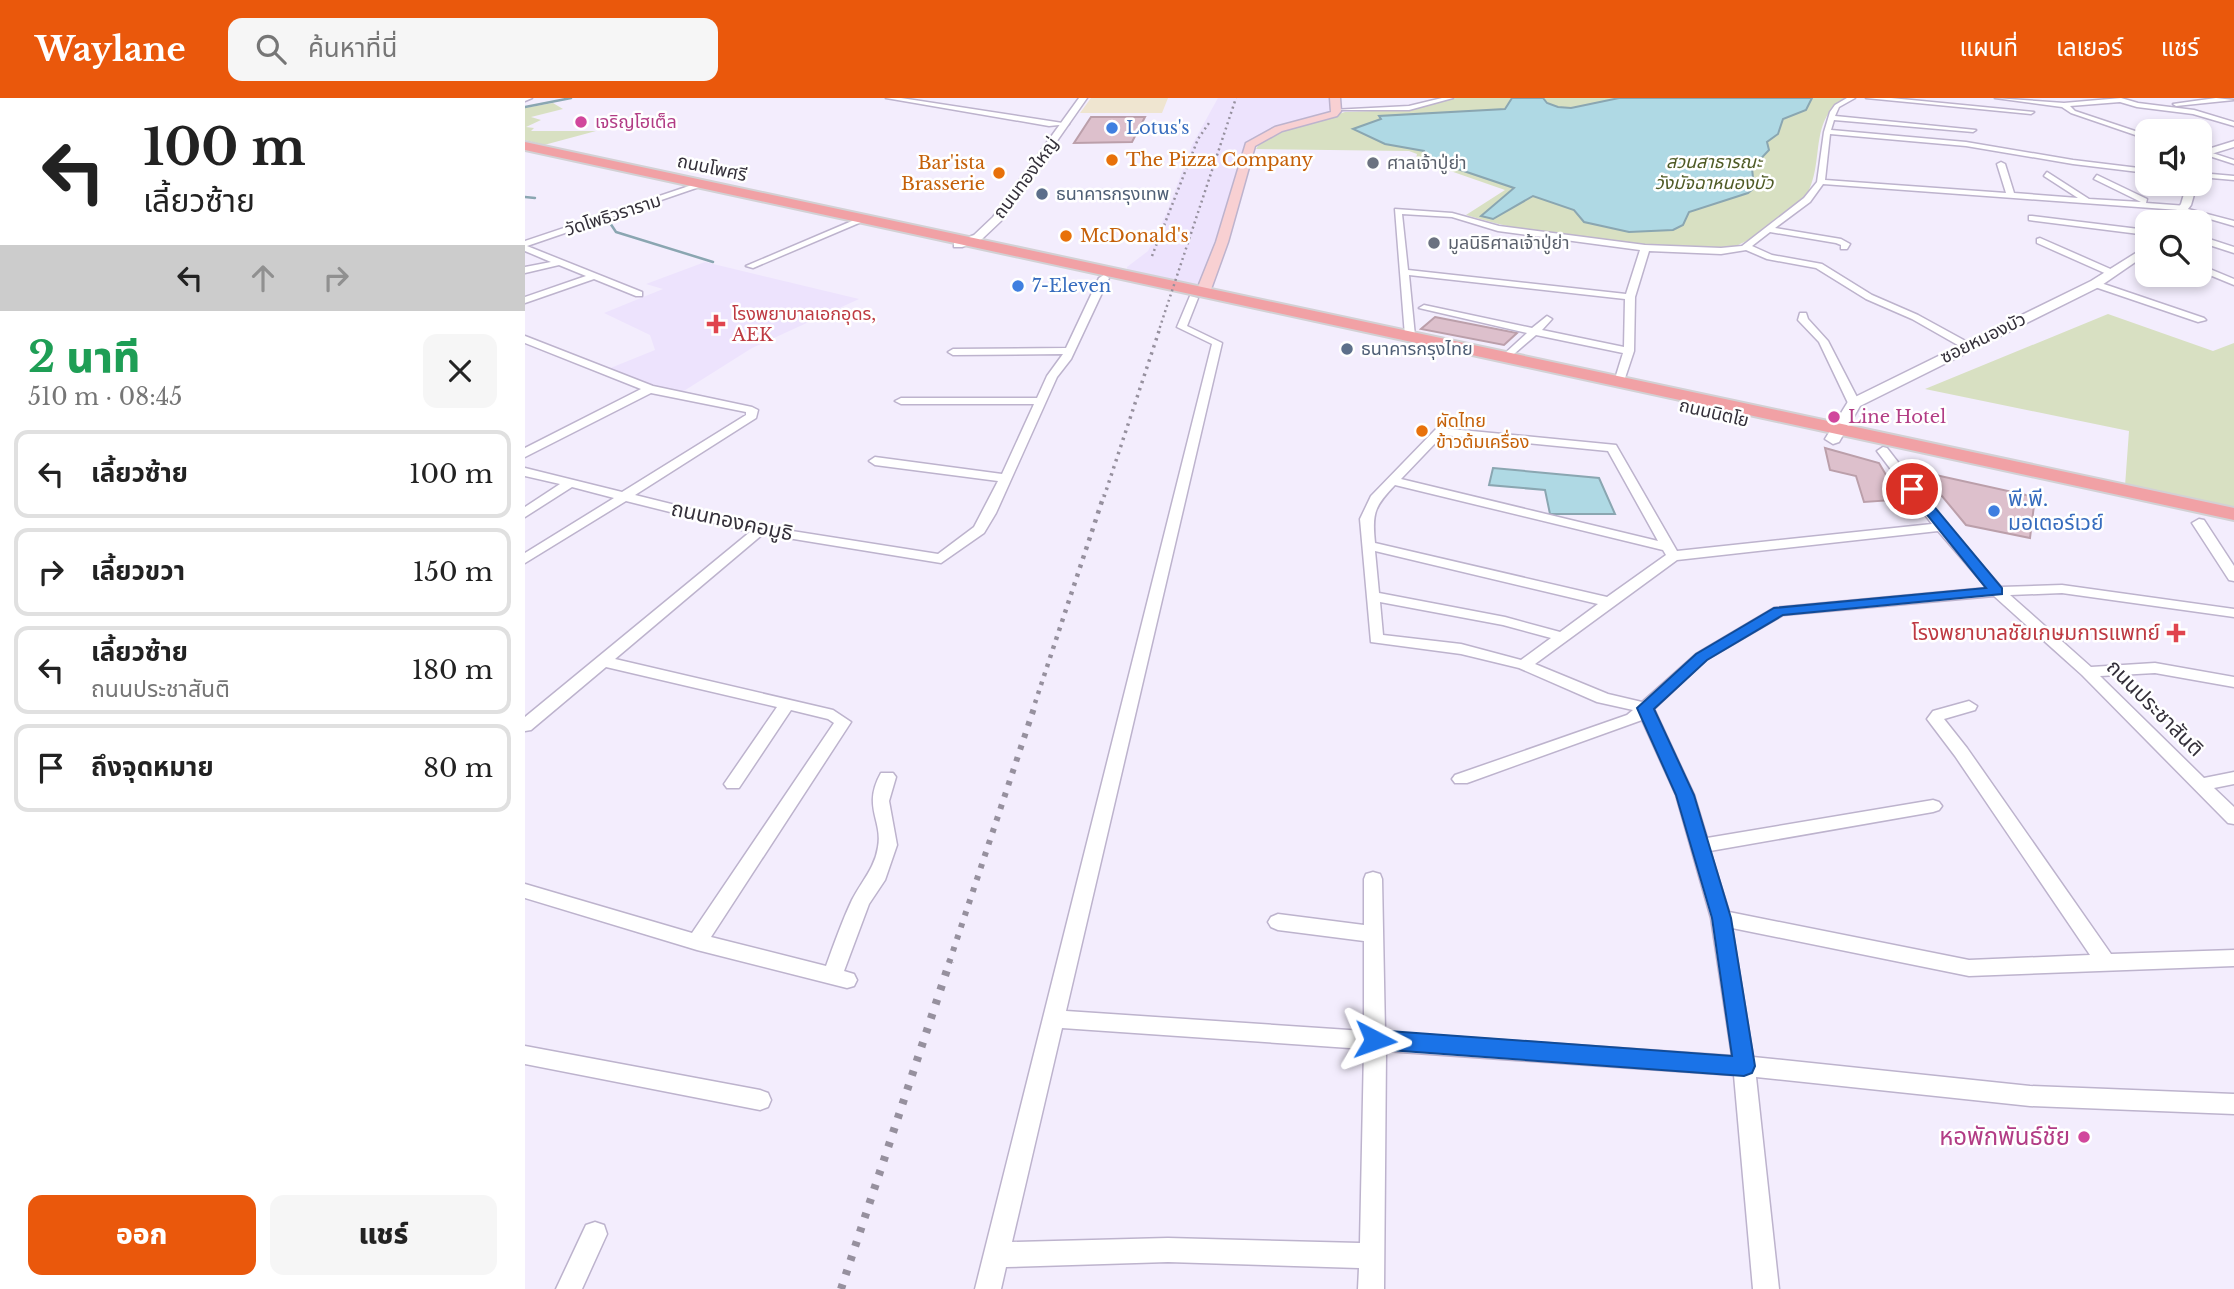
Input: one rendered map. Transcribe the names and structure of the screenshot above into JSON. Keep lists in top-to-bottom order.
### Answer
{
  "streets": {
    "main road": ["ถนนโพศรี", "ถนนนิตโย"],
    "street": [
      "ถนนทองใหญ่",
      "วัดโพธิวราราม",
      "ซอยหนองบัว",
      "ถนนทองคอมูธิ",
      "ถนนประชาสันติ"
    ]
  },
  "crossings": [
    ["ถนนโพศรี", "ถนนทองใหญ่"],
    ["ถนนโพศรี", "วัดโพธิวราราม"],
    ["ถนนโพศรี", "ถนนนิตโย"],
    ["ถนนนิตโย", "ถนนประชาสันติ"]
  ],
  "parks": ["สวนสาธารณะ วังมัจฉาหนองบัว"],
  "places": {
    "other": [
      "เจริญโฮเต็ล",
      "Lotus's",
      "The Pizza Company",
      "ศาลเจ้าปู่ย่า",
      "Bar'ista Brasserie",
      "ธนาคารกรุงเทพ",
      "McDonald's",
      "มูลนิธิศาลเจ้าปู่ย่า",
      "7-Eleven",
      "ธนาคารกรุงไทย",
      "Line Hotel",
      "ผัดไทย ข้าวต้มเครื่อง",
      "พี.พี. มอเตอร์เวย์",
      "หอพักพันธ์ชัย"
    ],
    "health": ["โรงพยาบาลเอกอุดร, AEK", "โรงพยาบาลชัยเกษมการแพทย์"]
  },
  "page": {
    "header": "Waylane",
    "search": "ค้นหาที่นี่",
    "nav": ["แผนที่", "เลเยอร์", "แชร์"],
    "turn": ["100 m", "เลี้ยวซ้าย"],
    "heading": ["2 นาที", "510 m · 08:45"],
    "list": [
      {
        "name": "เลี้ยวซ้าย",
        "value": "100 m"
      },
      {
        "name": "เลี้ยวขวา",
        "value": "150 m"
      },
      {
        "name": "เลี้ยวซ้าย",
        "note": "ถนนประชาสันติ",
        "value": "180 m"
      },
      {
        "name": "ถึงจุดหมาย",
        "value": "80 m"
      }
    ],
    "buttons": ["ออก", "แชร์"]
  }
}
